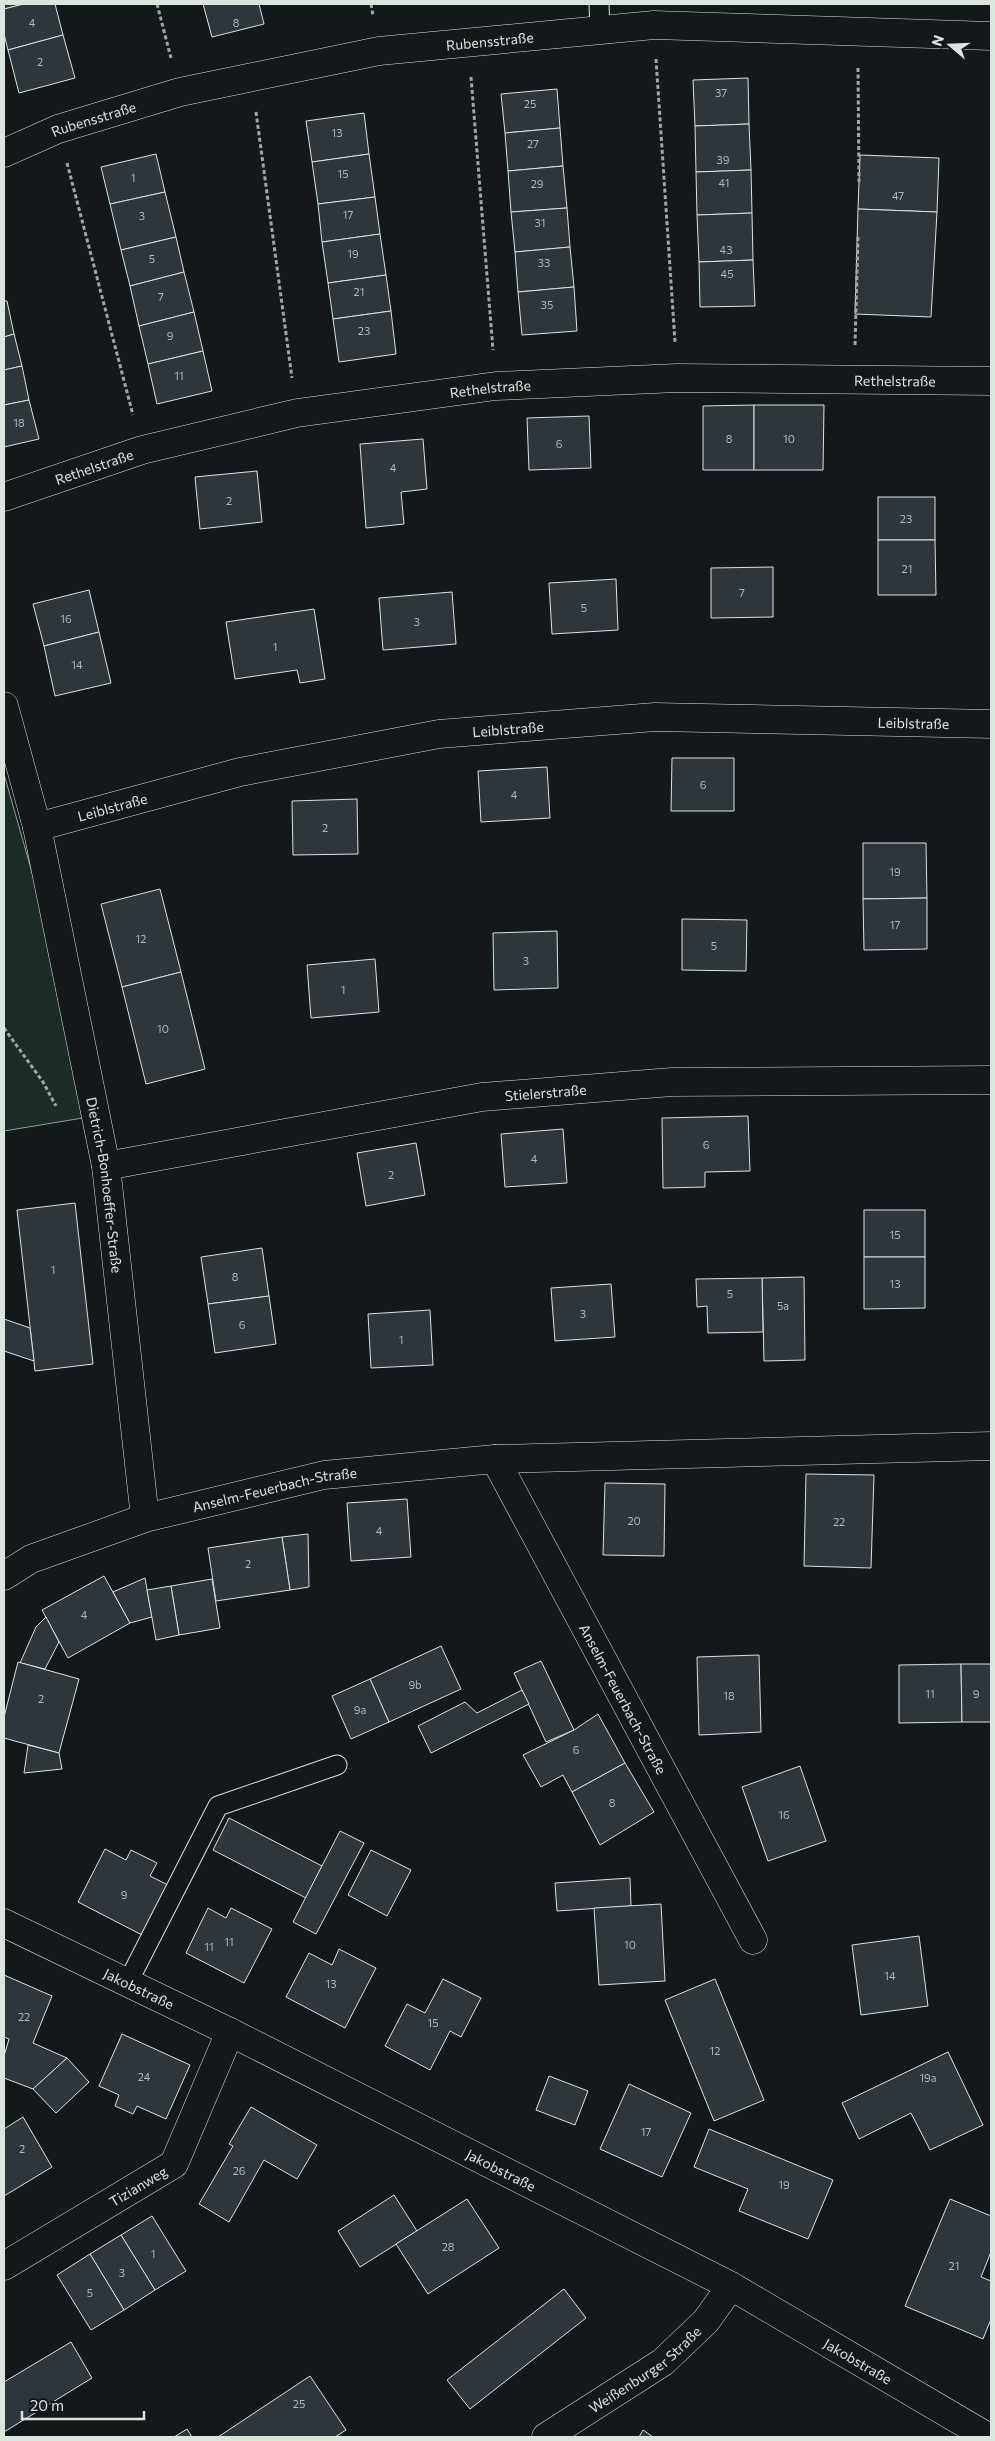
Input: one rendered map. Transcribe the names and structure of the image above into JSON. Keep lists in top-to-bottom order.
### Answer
{
  "streets": {
    "street": [
      "Rubensstraße",
      "Rethelstraße",
      "Leiblstraße",
      "Stielerstraße",
      "Dietrich-Bonhoeffer-Straße",
      "Anselm-Feuerbach-Straße",
      "Jakobstraße",
      "Tizianweg",
      "Weißenburger Straße"
    ]
  },
  "crossings": [
    ["Leiblstraße", "Dietrich-Bonhoeffer-Straße"],
    ["Stielerstraße", "Dietrich-Bonhoeffer-Straße"],
    ["Dietrich-Bonhoeffer-Straße", "Anselm-Feuerbach-Straße"],
    ["Jakobstraße", "Tizianweg"],
    ["Jakobstraße", "Weißenburger Straße"]
  ],
  "house_numbers": [
    "4",
    "8",
    "2",
    "37",
    "25",
    "13",
    "27",
    "39",
    "15",
    "1",
    "41",
    "29",
    "47",
    "17",
    "3",
    "31",
    "43",
    "19",
    "5",
    "33",
    "45",
    "21",
    "7",
    "35",
    "23",
    "9",
    "11",
    "18",
    "8",
    "10",
    "6",
    "4",
    "2",
    "23",
    "21",
    "7",
    "5",
    "16",
    "3",
    "1",
    "14",
    "6",
    "4",
    "2",
    "19",
    "17",
    "12",
    "5",
    "3",
    "1",
    "10",
    "6",
    "4",
    "2",
    "15",
    "1",
    "8",
    "13",
    "5",
    "5a",
    "3",
    "6",
    "1",
    "20",
    "22",
    "4",
    "2",
    "4",
    "9b",
    "11",
    "9",
    "18",
    "2",
    "9a",
    "6",
    "8",
    "16",
    "9",
    "11",
    "10",
    "11",
    "14",
    "13",
    "22",
    "15",
    "12",
    "24",
    "19a",
    "17",
    "2",
    "26",
    "19",
    "28",
    "1",
    "21",
    "3",
    "5",
    "25"
  ],
  "scale_bar": "20 m",
  "north": "left"
}
